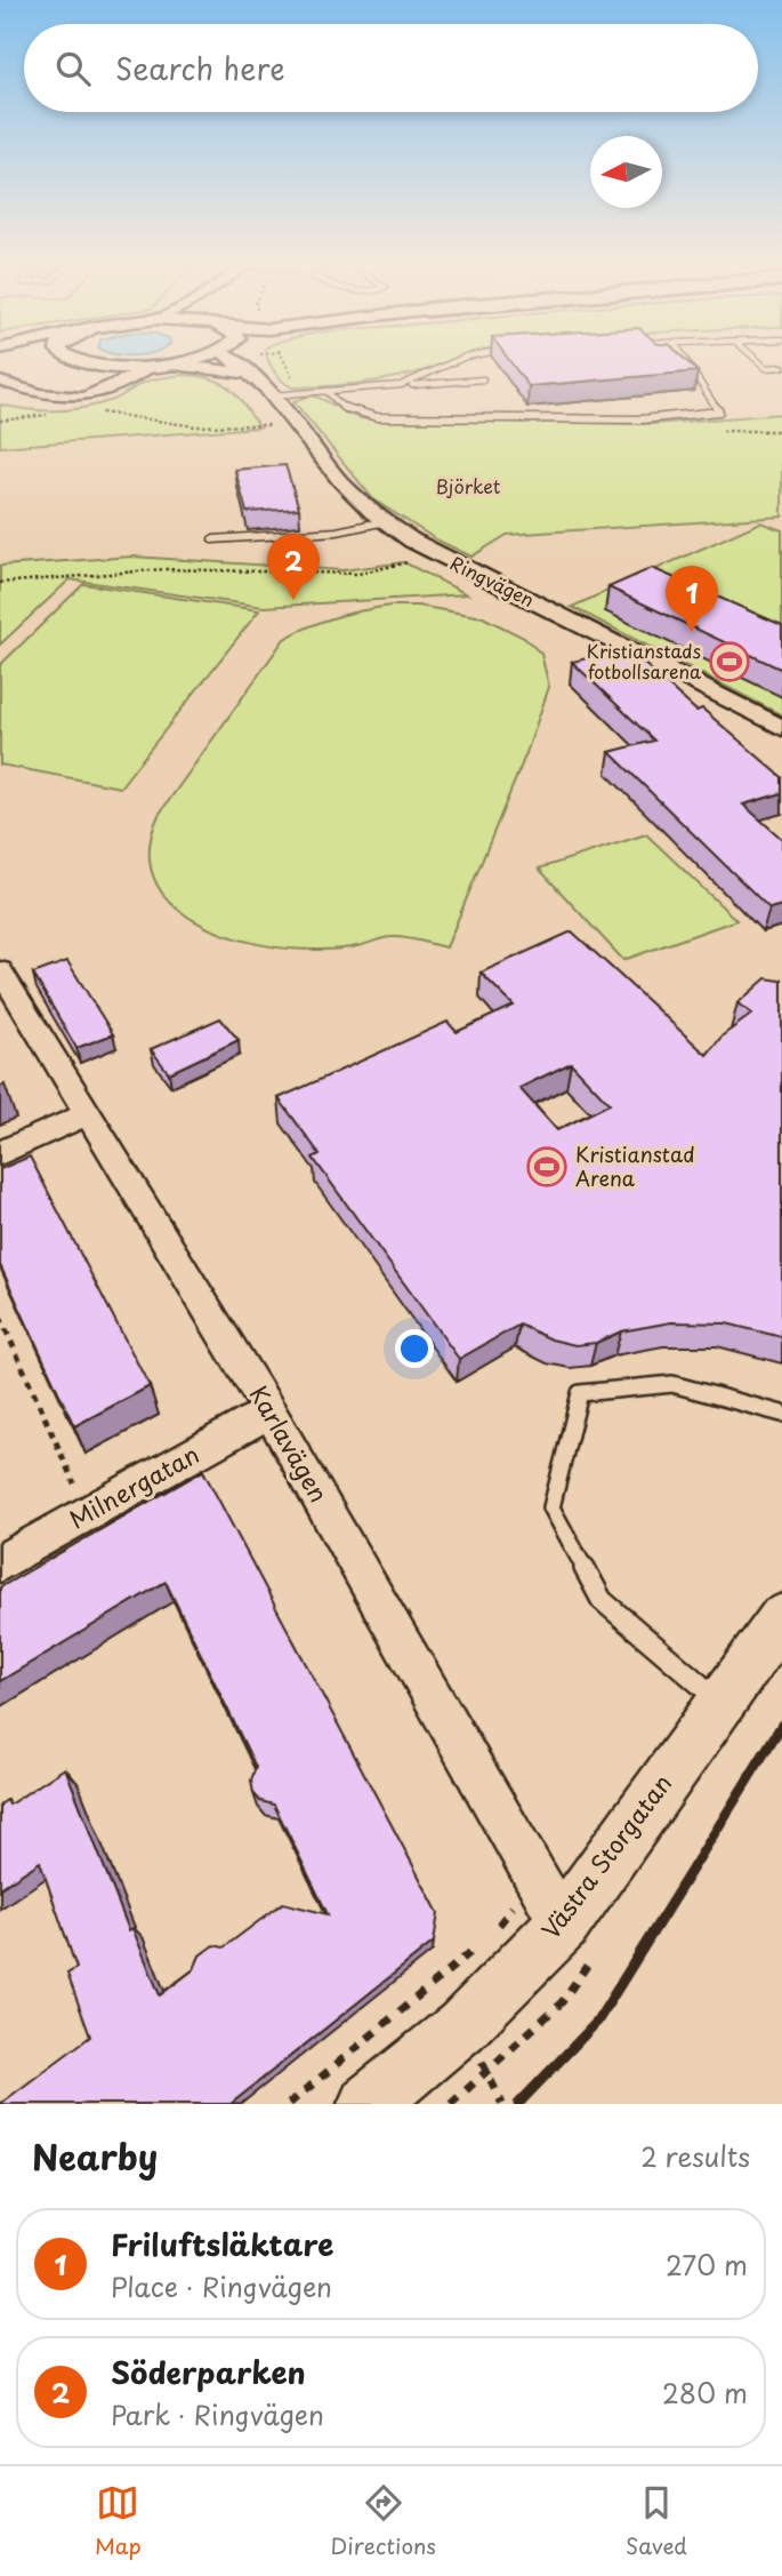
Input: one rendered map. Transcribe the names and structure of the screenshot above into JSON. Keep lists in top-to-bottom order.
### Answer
{
  "streets": {
    "street": [
      "Ringvägen",
      "Karlavägen",
      "Milnergatan",
      "Västra Storgatan"
    ]
  },
  "crossings": [
    ["Karlavägen", "Milnergatan"],
    ["Karlavägen", "Västra Storgatan"]
  ],
  "parks": ["Björket"],
  "places": {
    "sports": ["Kristianstads fotbollsarena", "Kristianstad Arena"]
  },
  "north": "left",
  "page": {
    "search": "Search here",
    "pins": ["2", "1"],
    "heading": ["Nearby", "2 results"],
    "list": [
      {
        "mark": "1",
        "name": "Friluftsläktare",
        "note": "Place · Ringvägen",
        "value": "270 m"
      },
      {
        "mark": "2",
        "name": "Söderparken",
        "note": "Park · Ringvägen",
        "value": "280 m"
      }
    ],
    "nav": ["Map", "Directions", "Saved"]
  }
}
